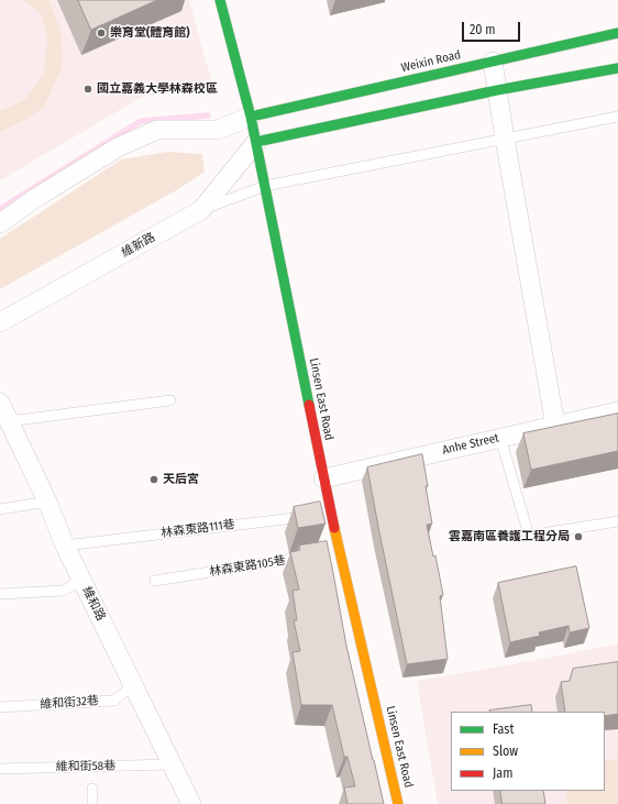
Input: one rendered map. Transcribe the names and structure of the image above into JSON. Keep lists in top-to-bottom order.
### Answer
{
  "streets": {
    "main road": ["Weixin Road", "Linsen East Road"],
    "street": ["維新路", "Anhe Street", "維和路"],
    "lane": [
      "林森東路111巷",
      "林森東路105巷",
      "維和街32巷",
      "維和街58巷"
    ]
  },
  "crossings": [
    ["Weixin Road", "Linsen East Road"],
    ["維新路", "Linsen East Road"],
    ["Linsen East Road", "Anhe Street"],
    ["Linsen East Road", "林森東路111巷"],
    ["林森東路111巷", "維和路"],
    ["維和路", "維和街32巷"],
    ["維和路", "維和街58巷"]
  ],
  "places": [
    "樂育堂(體育館)",
    "國立嘉義大學林森校區",
    "天后宮",
    "雲嘉南區養護工程分局"
  ],
  "legend": ["Fast", "Slow", "Jam"],
  "scale_bar": "20 m"
}
